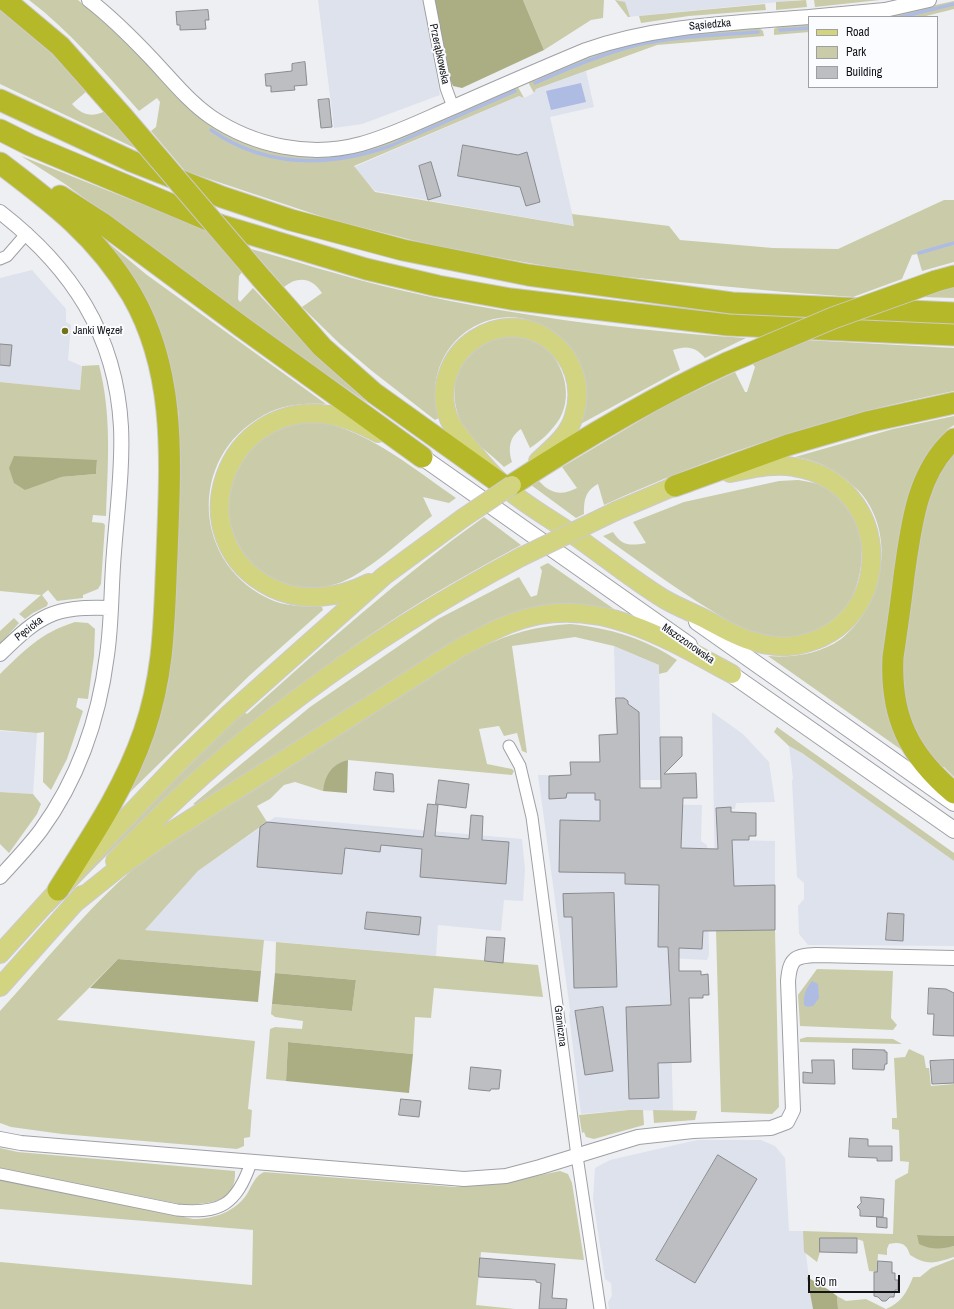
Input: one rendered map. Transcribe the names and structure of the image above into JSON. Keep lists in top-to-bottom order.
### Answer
{
  "streets": {
    "main road": ["Mszczonowska"],
    "street": [
      "Sąsiedzka",
      "Przerąbkowska",
      "Pęcicka",
      "Graniczna"
    ]
  },
  "crossings": [
    ["Sąsiedzka", "Przerąbkowska"]
  ],
  "places": ["Janki Węzeł"],
  "legend": ["Road", "Park", "Building"],
  "scale_bar": "50 m"
}
